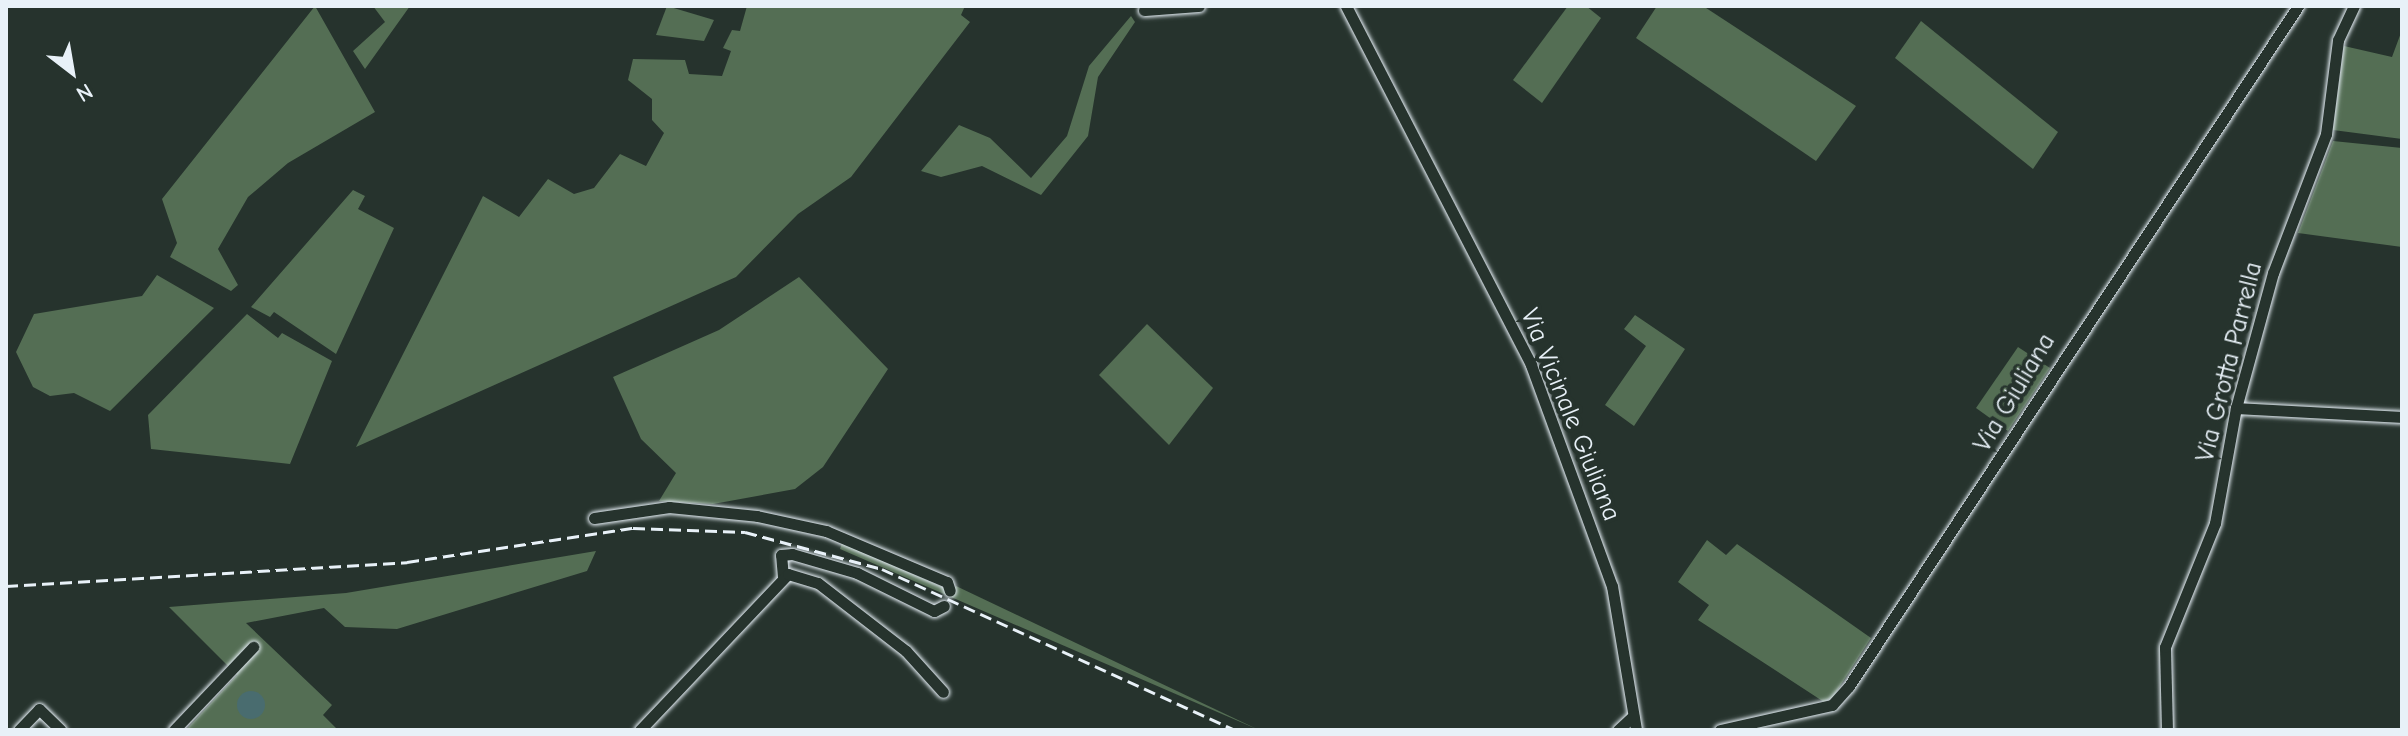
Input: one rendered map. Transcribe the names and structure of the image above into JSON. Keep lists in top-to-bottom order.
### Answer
{
  "streets": {
    "street": ["Via Grotta Parrella", "Via Giuliana", "Via Vicinale Giuliana"]
  },
  "north": "bottom right"
}
